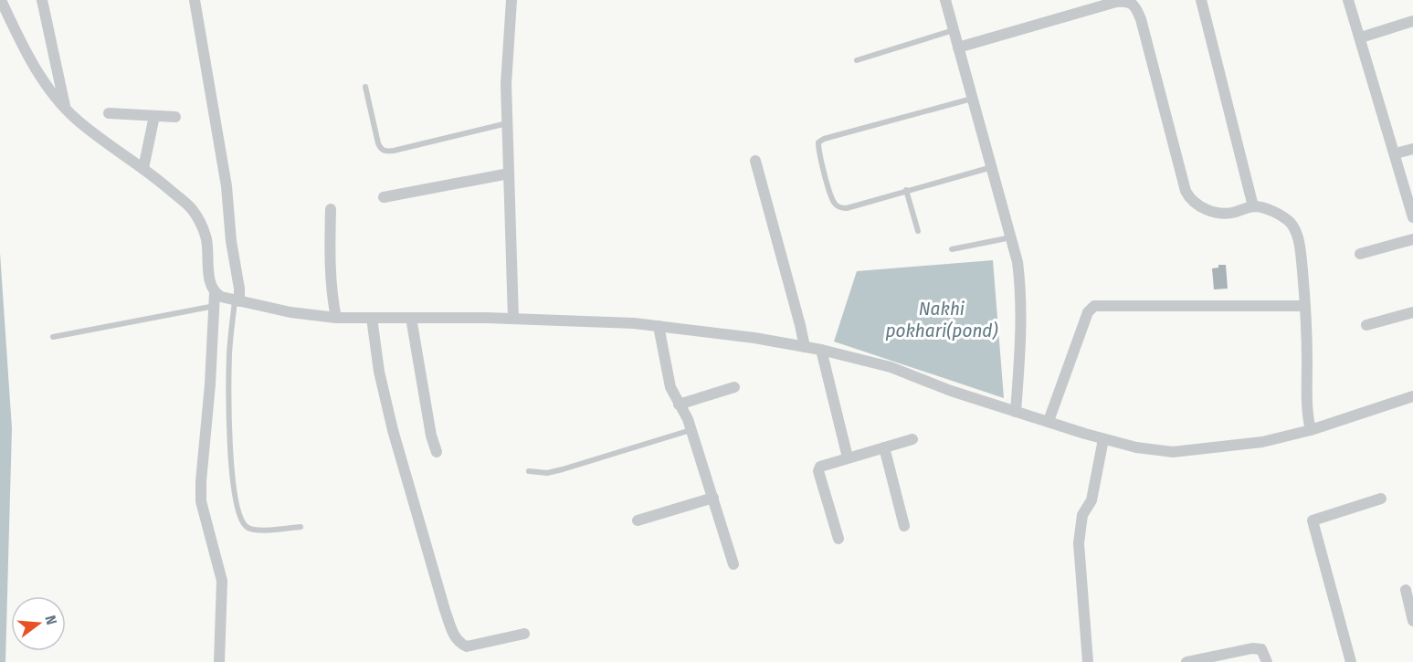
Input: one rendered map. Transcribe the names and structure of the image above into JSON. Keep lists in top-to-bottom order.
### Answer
{
  "water": ["Nakhi pokhari(pond)"],
  "north": "right"
}
